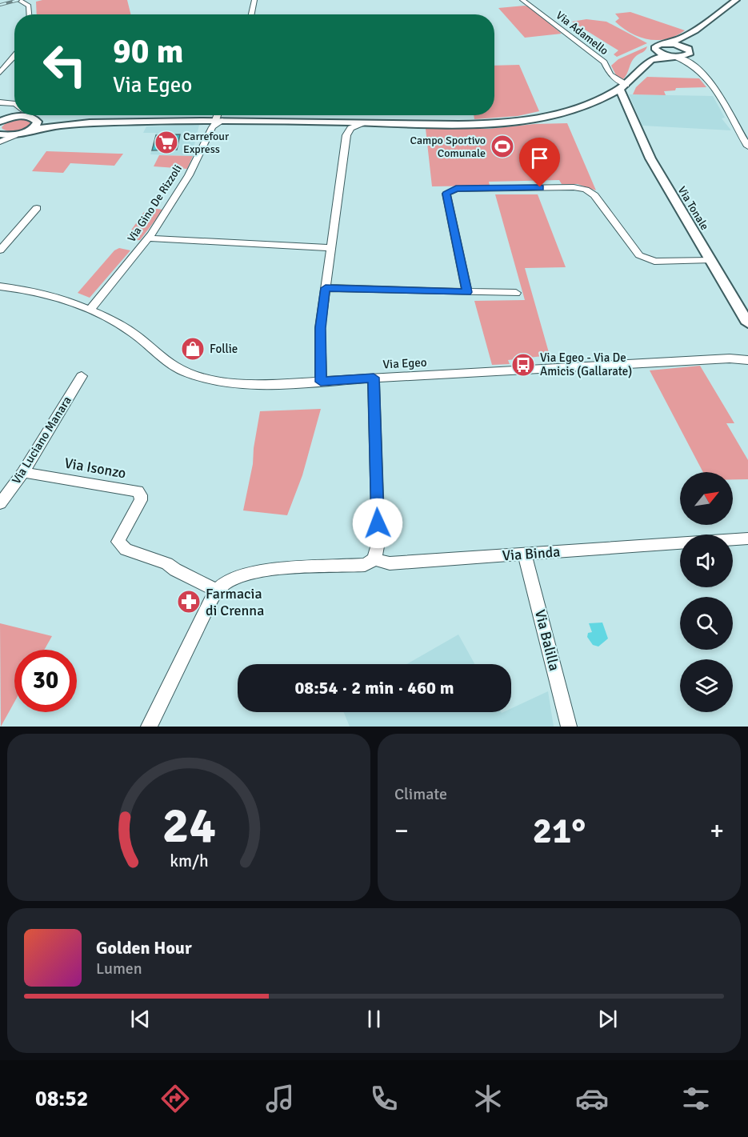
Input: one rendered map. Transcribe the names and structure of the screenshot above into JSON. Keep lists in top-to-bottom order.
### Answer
{
  "streets": {
    "street": [
      "Via Adamello",
      "Via Gino De Rizzoli",
      "Via Tonale",
      "Via Egeo",
      "Via Luciano Manara",
      "Via Isonzo",
      "Via Binda",
      "Via Balilla"
    ]
  },
  "crossings": [
    ["Via Adamello", "Via Tonale"],
    ["Via Gino De Rizzoli", "Via Egeo"],
    ["Via Luciano Manara", "Via Isonzo"],
    ["Via Binda", "Via Balilla"]
  ],
  "places": {
    "supermarket": ["Carrefour Express"],
    "sports": ["Campo Sportivo Comunale"],
    "shop": ["Follie"],
    "bus stop": ["Via Egeo - Via De Amicis (Gallarate)"],
    "pharmacy": ["Farmacia di Crenna"]
  },
  "north": "top right",
  "page": {
    "turn": ["90 m", "Via Egeo"],
    "limit": "30",
    "trip": "08:54 · 2 min · 460 m",
    "tile": "Climate",
    "heat": ["−", "21°", "+"],
    "song": ["Golden Hour", "Lumen"],
    "tabs": "08:52",
    "gauge": ["24", "km/h"]
  }
}
